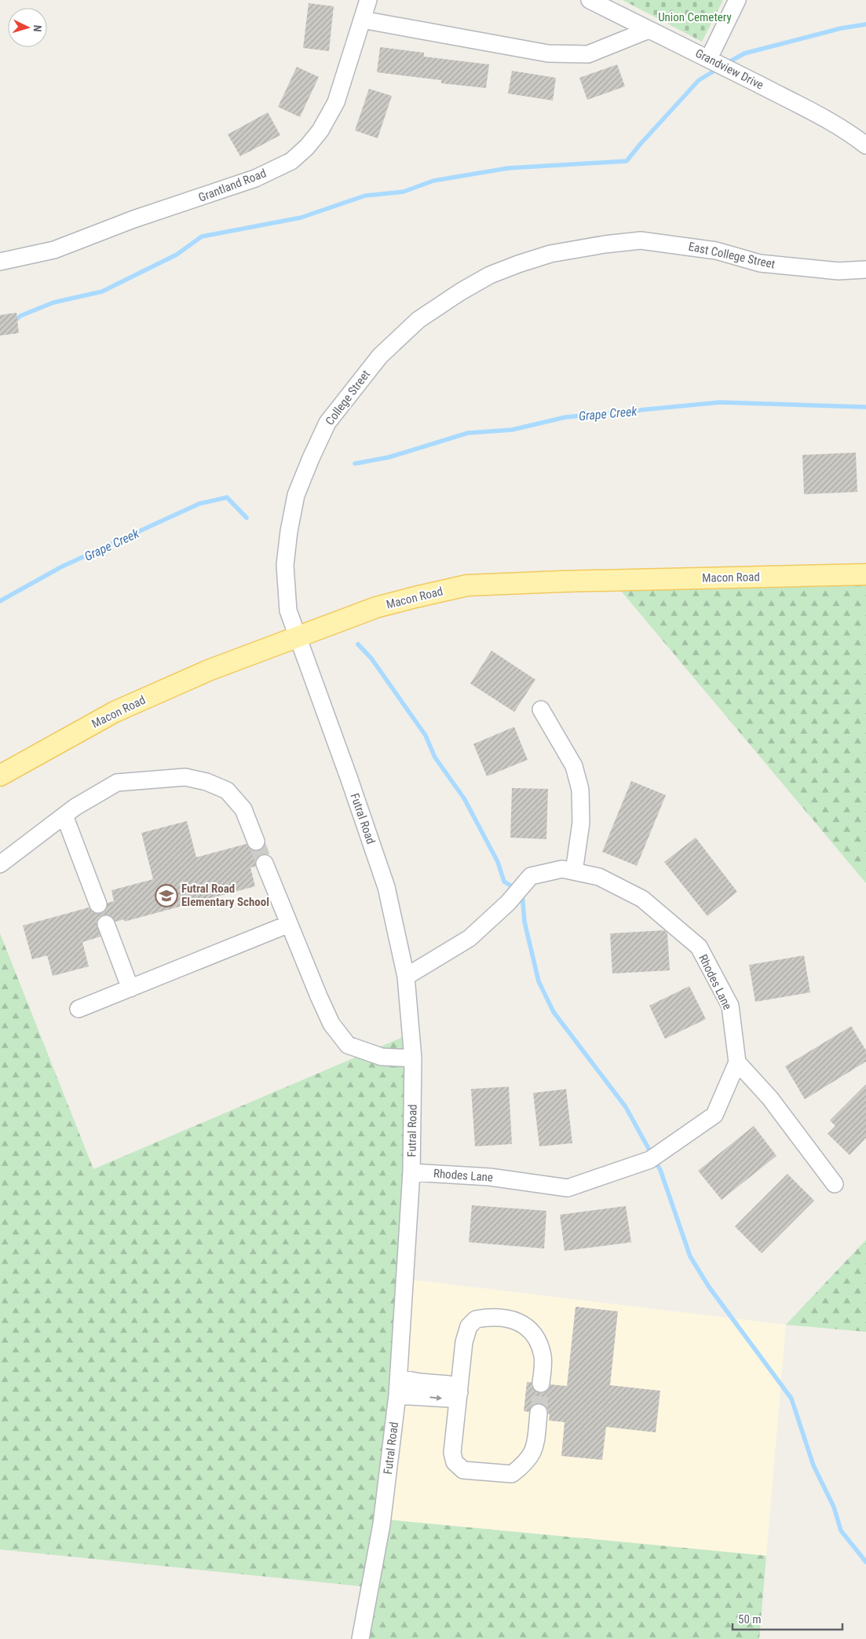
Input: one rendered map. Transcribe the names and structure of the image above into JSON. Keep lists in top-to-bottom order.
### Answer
{
  "streets": {
    "main road": ["Macon Road"],
    "street": [
      "Grandview Drive",
      "Grantland Road",
      "East College Street",
      "College Street",
      "Futral Road",
      "Rhodes Lane"
    ]
  },
  "crossings": [
    ["East College Street", "College Street"],
    ["College Street", "Macon Road"],
    ["College Street", "Futral Road"],
    ["Macon Road", "Futral Road"],
    ["Futral Road", "Rhodes Lane"]
  ],
  "water": ["Grape Creek"],
  "parks": ["Union Cemetery"],
  "places": {
    "school or university": ["Futral Road Elementary School"]
  },
  "scale_bar": "50 m",
  "north": "right"
}
